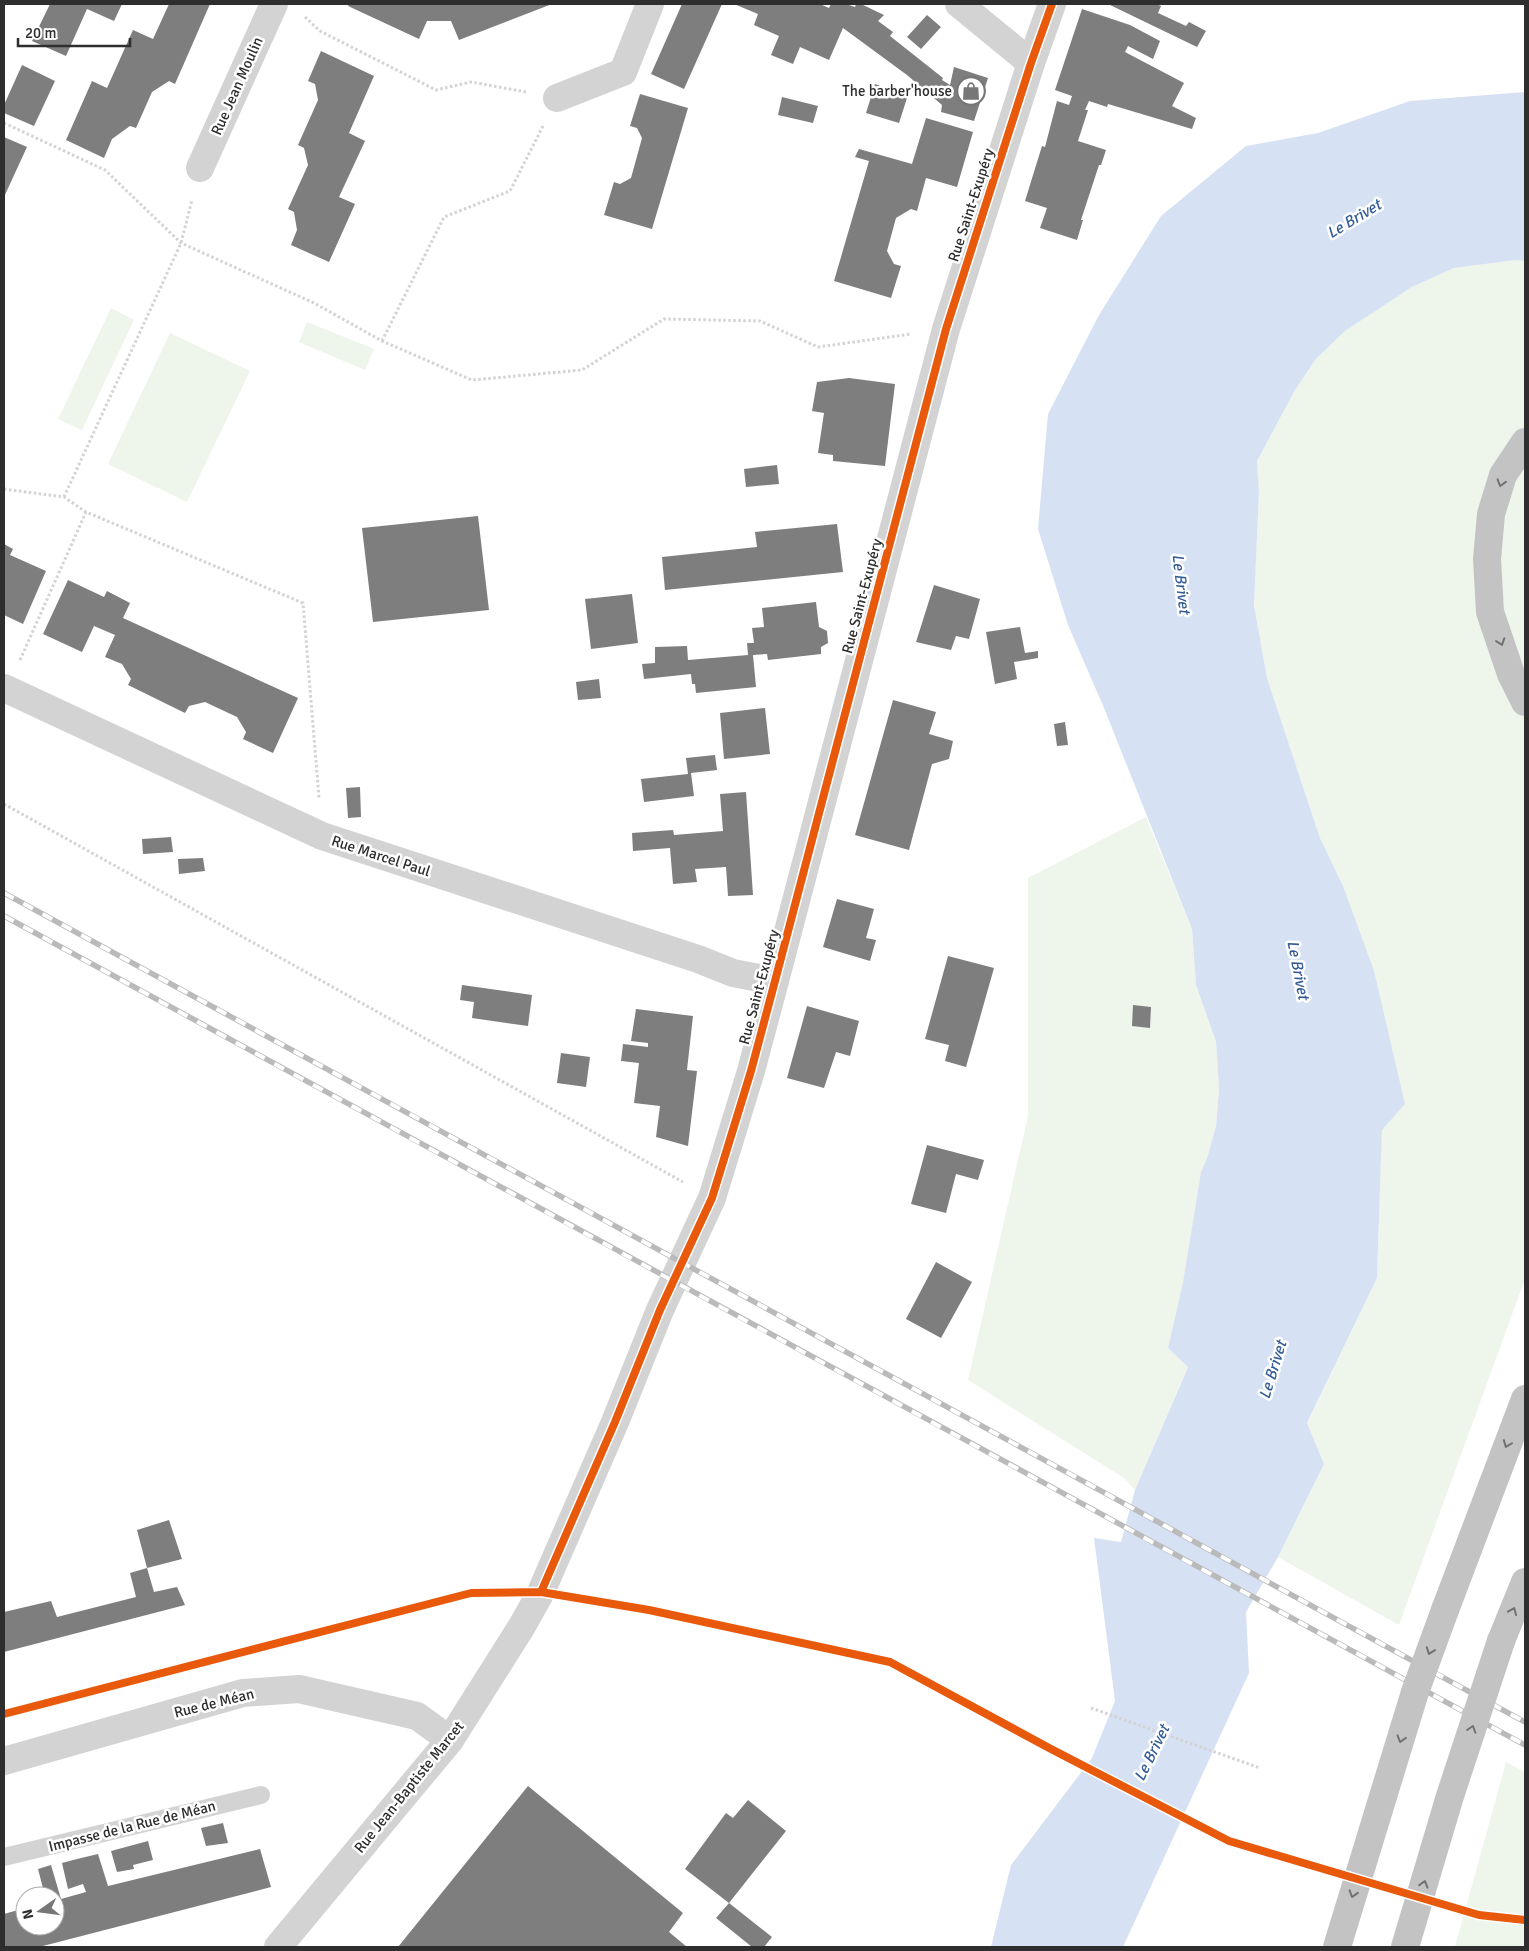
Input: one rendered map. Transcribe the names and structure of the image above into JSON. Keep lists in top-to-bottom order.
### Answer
{
  "streets": {
    "street": [
      "Rue Jean Moulin",
      "Rue Saint-Exupéry",
      "Rue Marcel Paul",
      "Rue de Méan",
      "Rue Jean-Baptiste Marcet"
    ],
    "lane": ["Impasse de la Rue de Méan"]
  },
  "crossings": [
    ["Rue Saint-Exupéry", "Rue Marcel Paul"],
    ["Rue Saint-Exupéry", "Rue Jean-Baptiste Marcet"],
    ["Rue de Méan", "Rue Jean-Baptiste Marcet"]
  ],
  "water": ["Le Brivet"],
  "places": {
    "shop": ["The barber'house"]
  },
  "scale_bar": "20 m",
  "north": "left"
}
